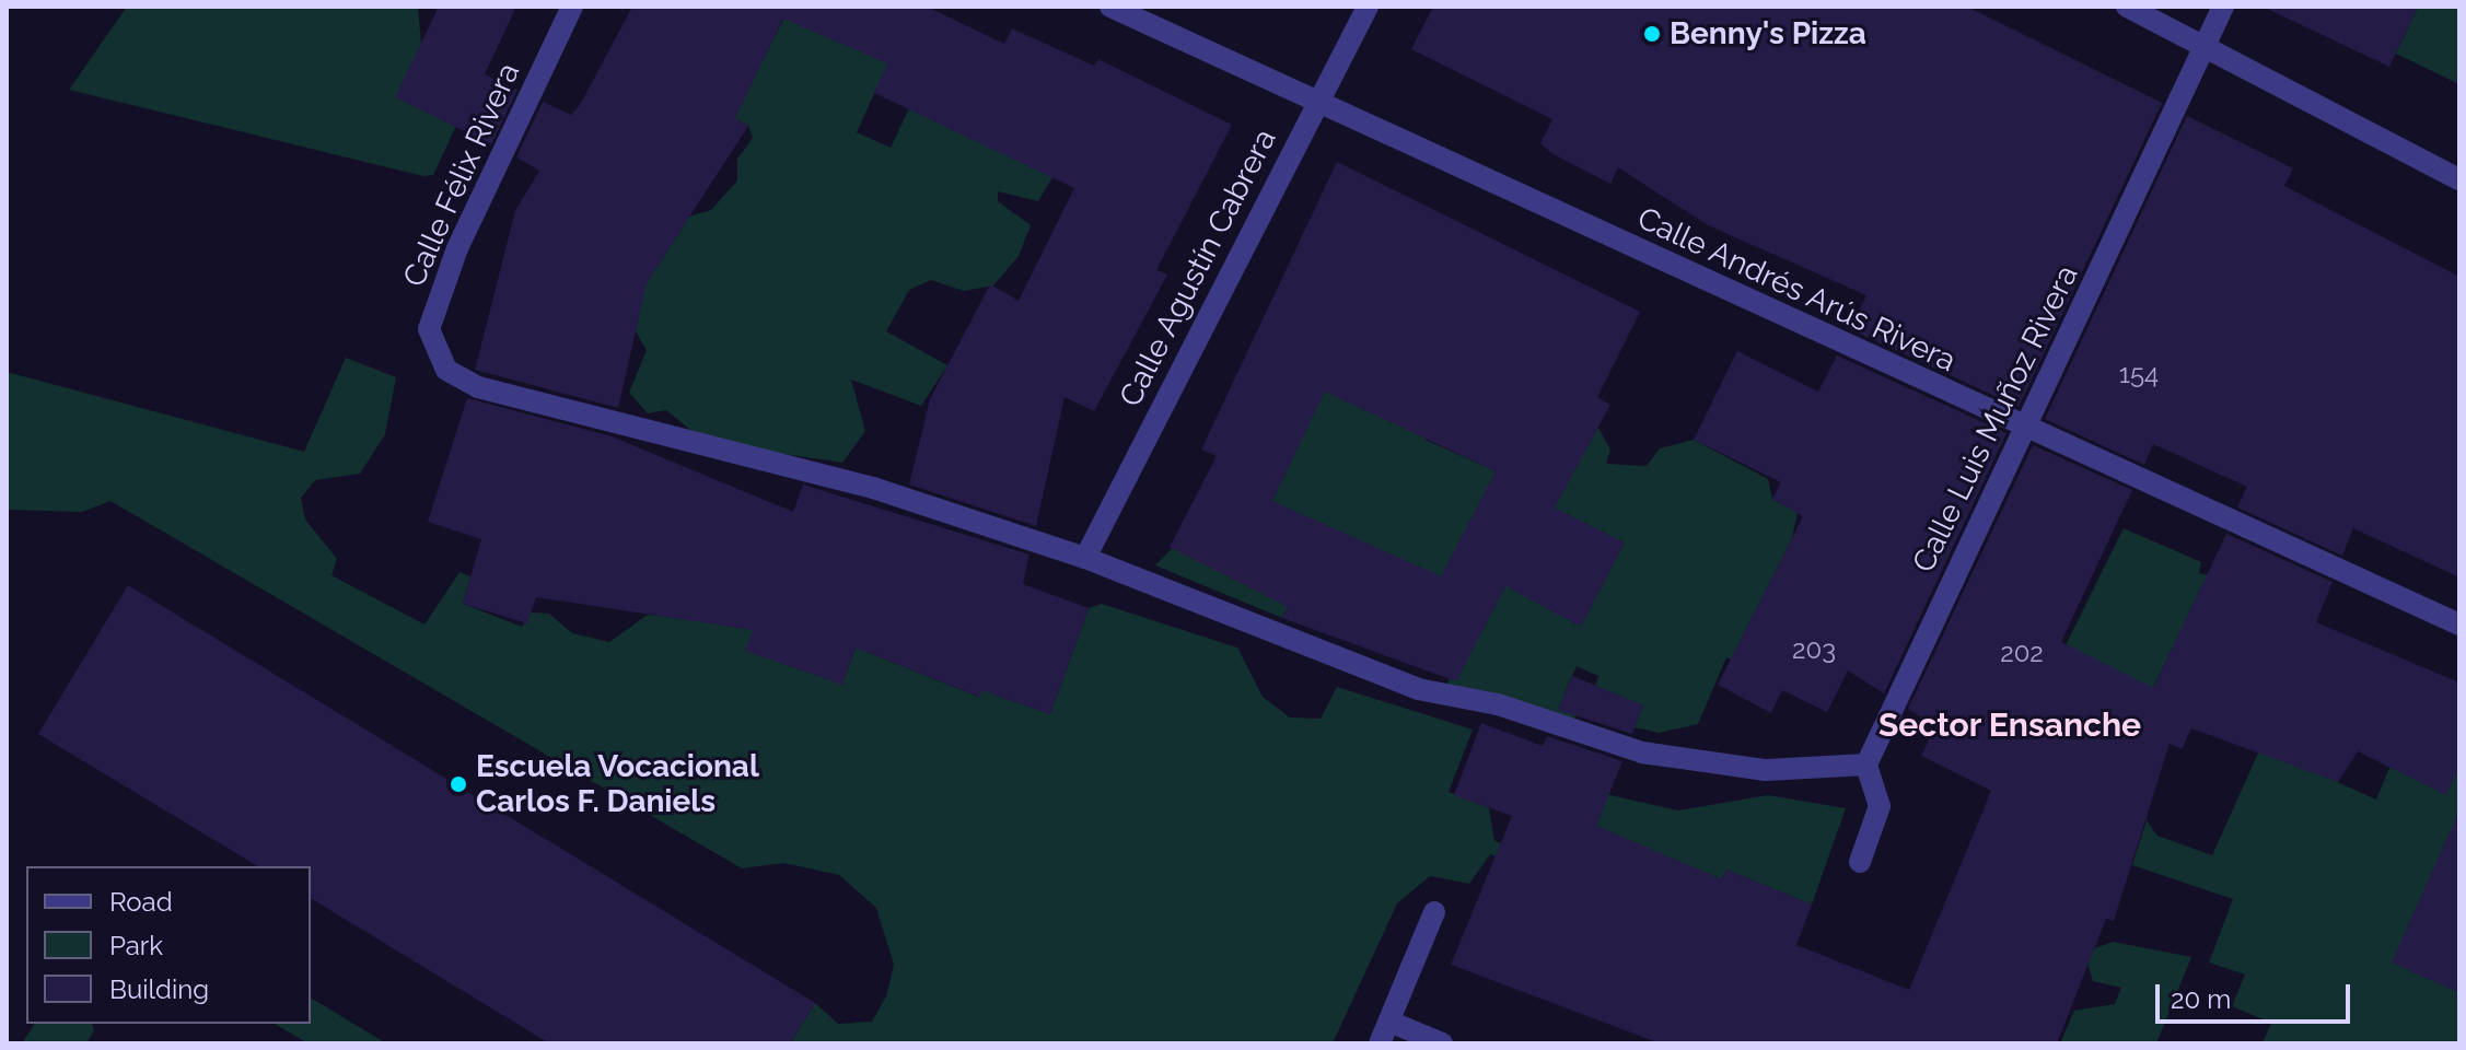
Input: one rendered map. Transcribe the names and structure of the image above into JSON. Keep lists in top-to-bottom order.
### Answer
{
  "streets": {
    "street": [
      "Calle Félix Rivera",
      "Calle Agustín Cabrera",
      "Calle Andrés Arús Rivera",
      "Calle Luis Muñoz Rivera"
    ]
  },
  "crossings": [
    ["Calle Félix Rivera", "Calle Agustín Cabrera"],
    ["Calle Agustín Cabrera", "Calle Andrés Arús Rivera"],
    ["Calle Andrés Arús Rivera", "Calle Luis Muñoz Rivera"]
  ],
  "districts": ["Sector Ensanche"],
  "places": ["Benny's Pizza", "Escuela Vocacional Carlos F. Daniels"],
  "house_numbers": ["154", "203", "202"],
  "legend": ["Road", "Park", "Building"],
  "scale_bar": "20 m"
}
